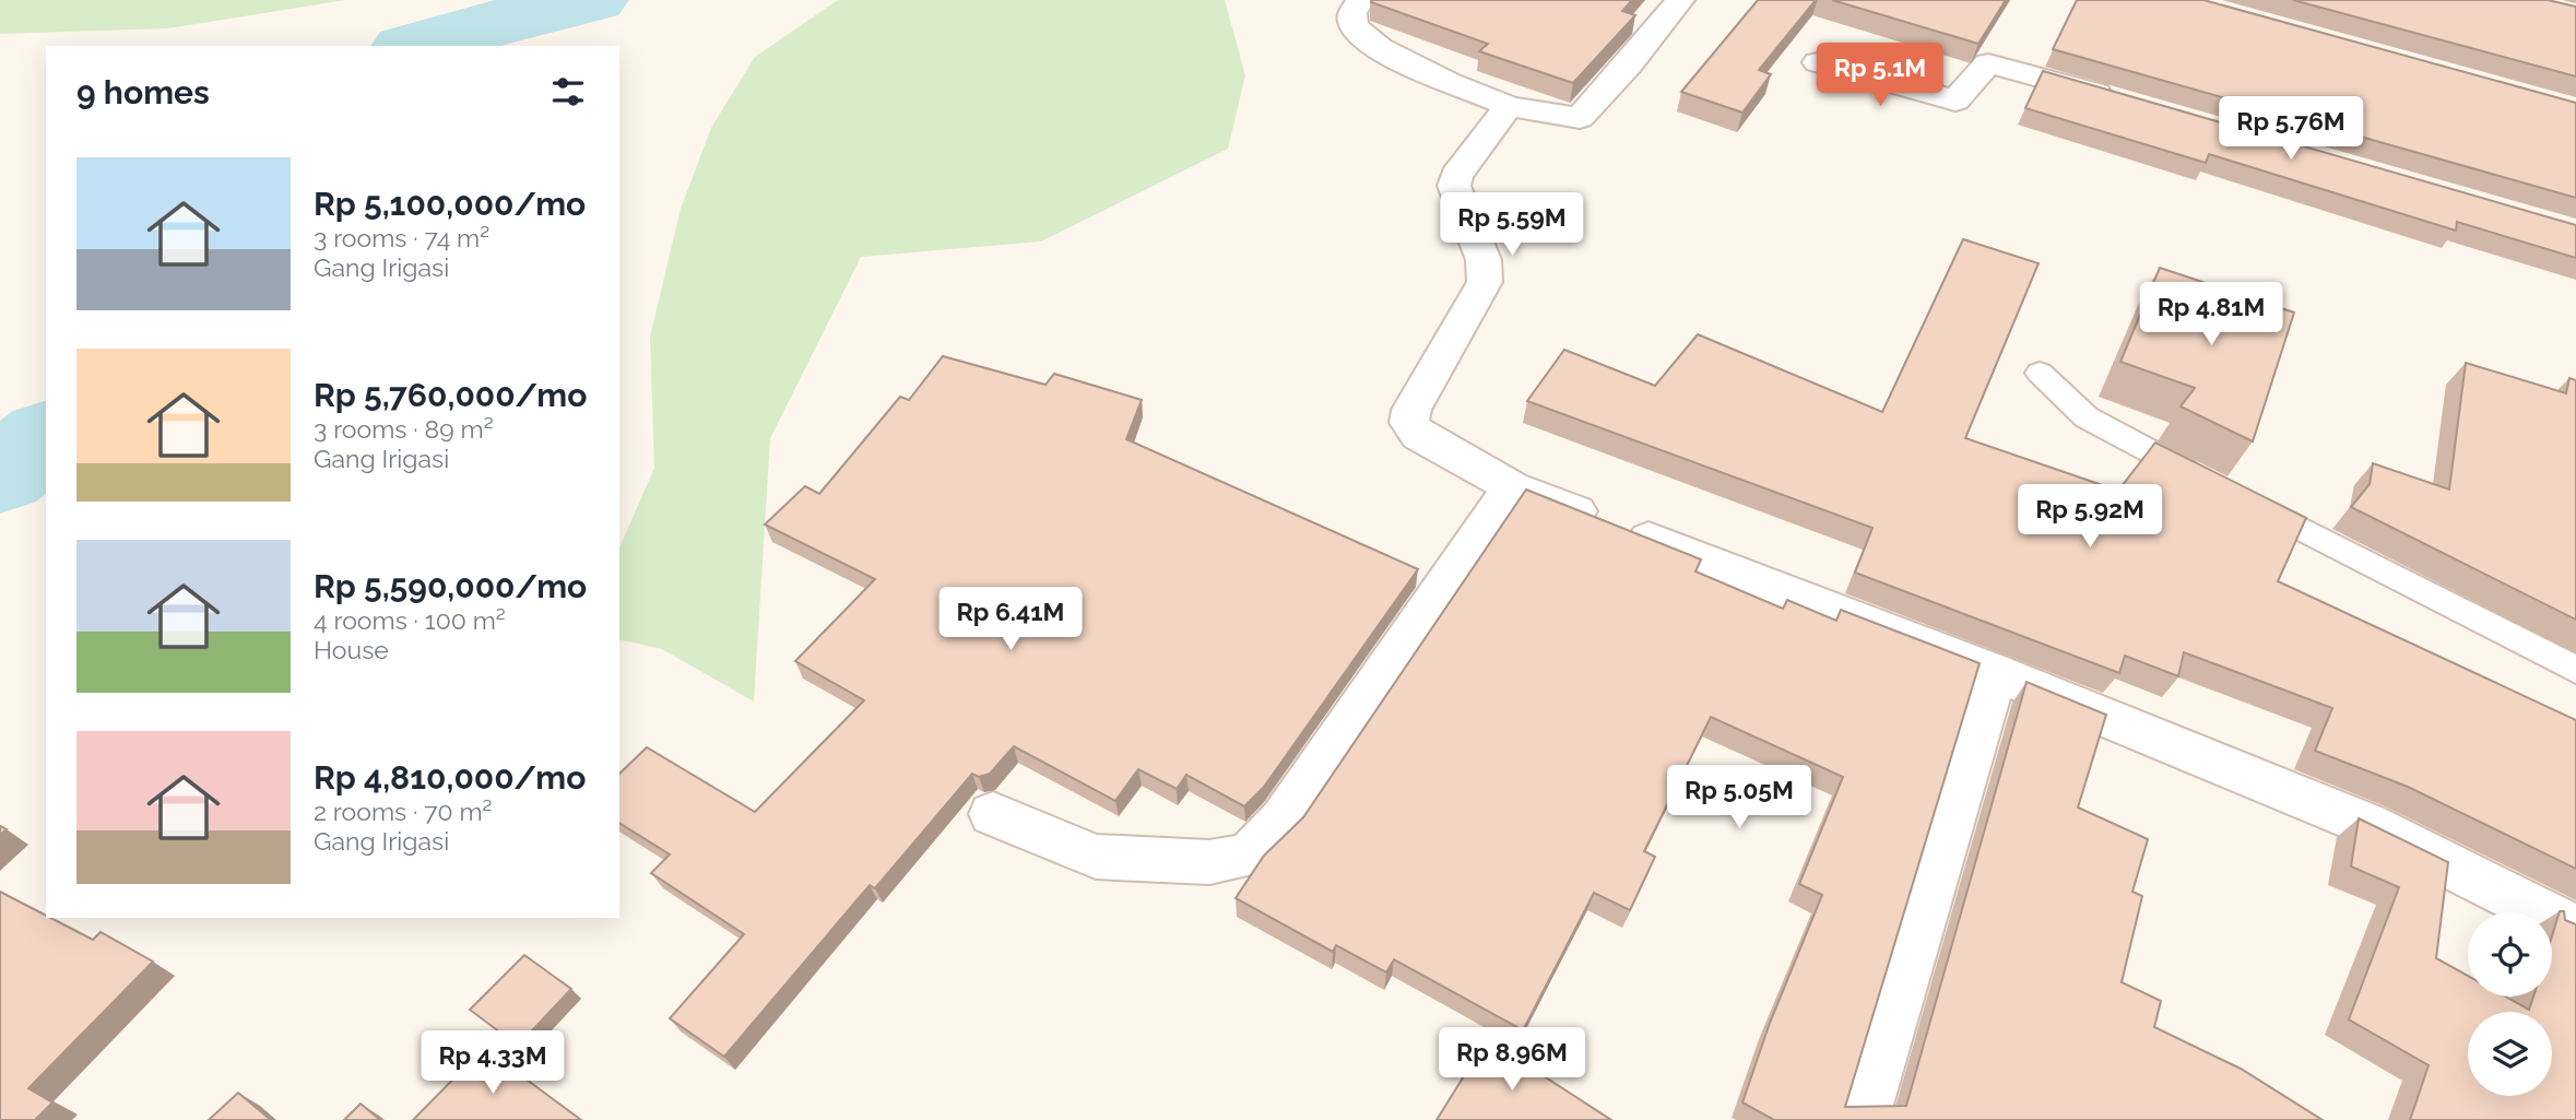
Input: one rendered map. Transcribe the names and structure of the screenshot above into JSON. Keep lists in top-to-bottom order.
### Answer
{
  "page": {
    "price": [
      "Rp 5.1M",
      "Rp 5.76M",
      "Rp 5.59M",
      "Rp 4.81M",
      "Rp 5.92M",
      "Rp 6.41M",
      "Rp 5.05M",
      "Rp 8.96M",
      "Rp 4.33M"
    ],
    "heading": "9 homes",
    "list": [
      {
        "name": "Rp 5,100,000/mo",
        "note": "3 rooms · 74 m² · Gang Irigasi"
      },
      {
        "name": "Rp 5,760,000/mo",
        "note": "3 rooms · 89 m² · Gang Irigasi"
      },
      {
        "name": "Rp 5,590,000/mo",
        "note": "4 rooms · 100 m² · House"
      },
      {
        "name": "Rp 4,810,000/mo",
        "note": "2 rooms · 70 m² · Gang Irigasi"
      }
    ]
  }
}
